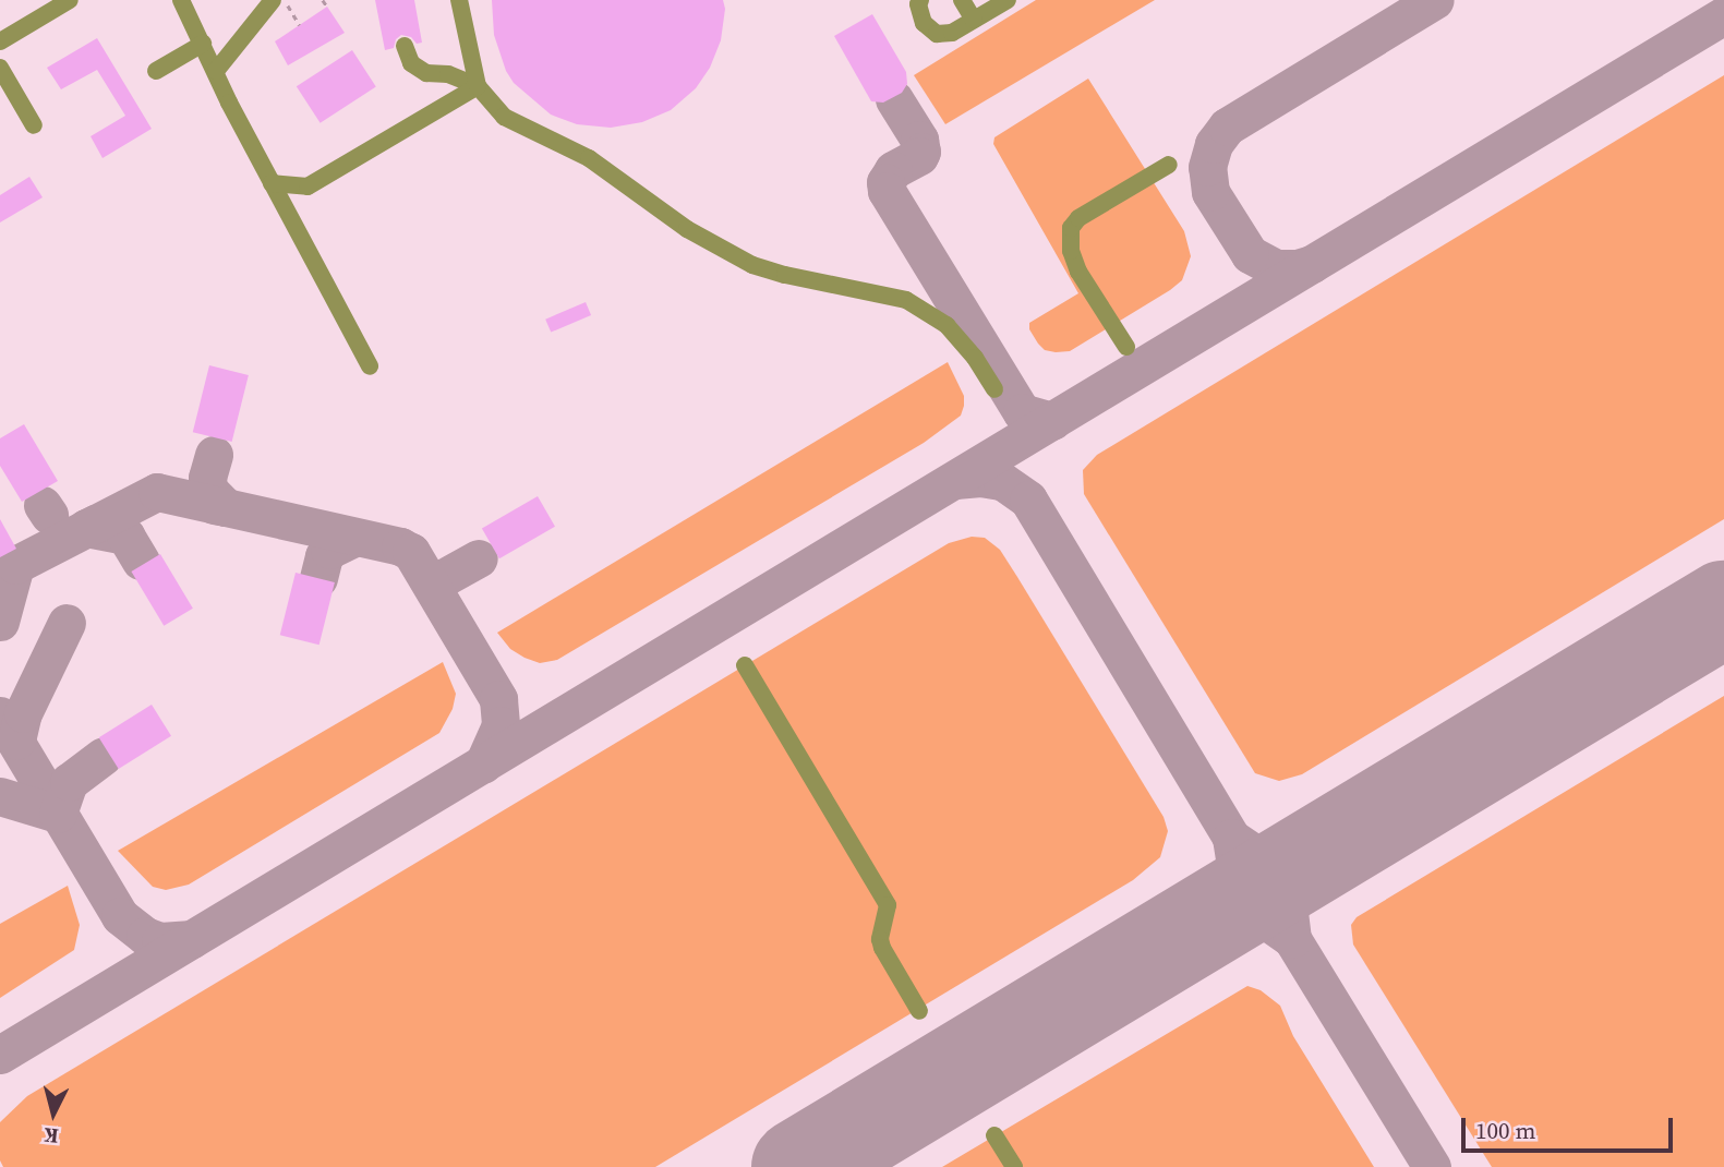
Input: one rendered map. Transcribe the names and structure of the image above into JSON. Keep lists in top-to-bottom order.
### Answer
{
  "scale_bar": "100 m",
  "north": "bottom"
}
